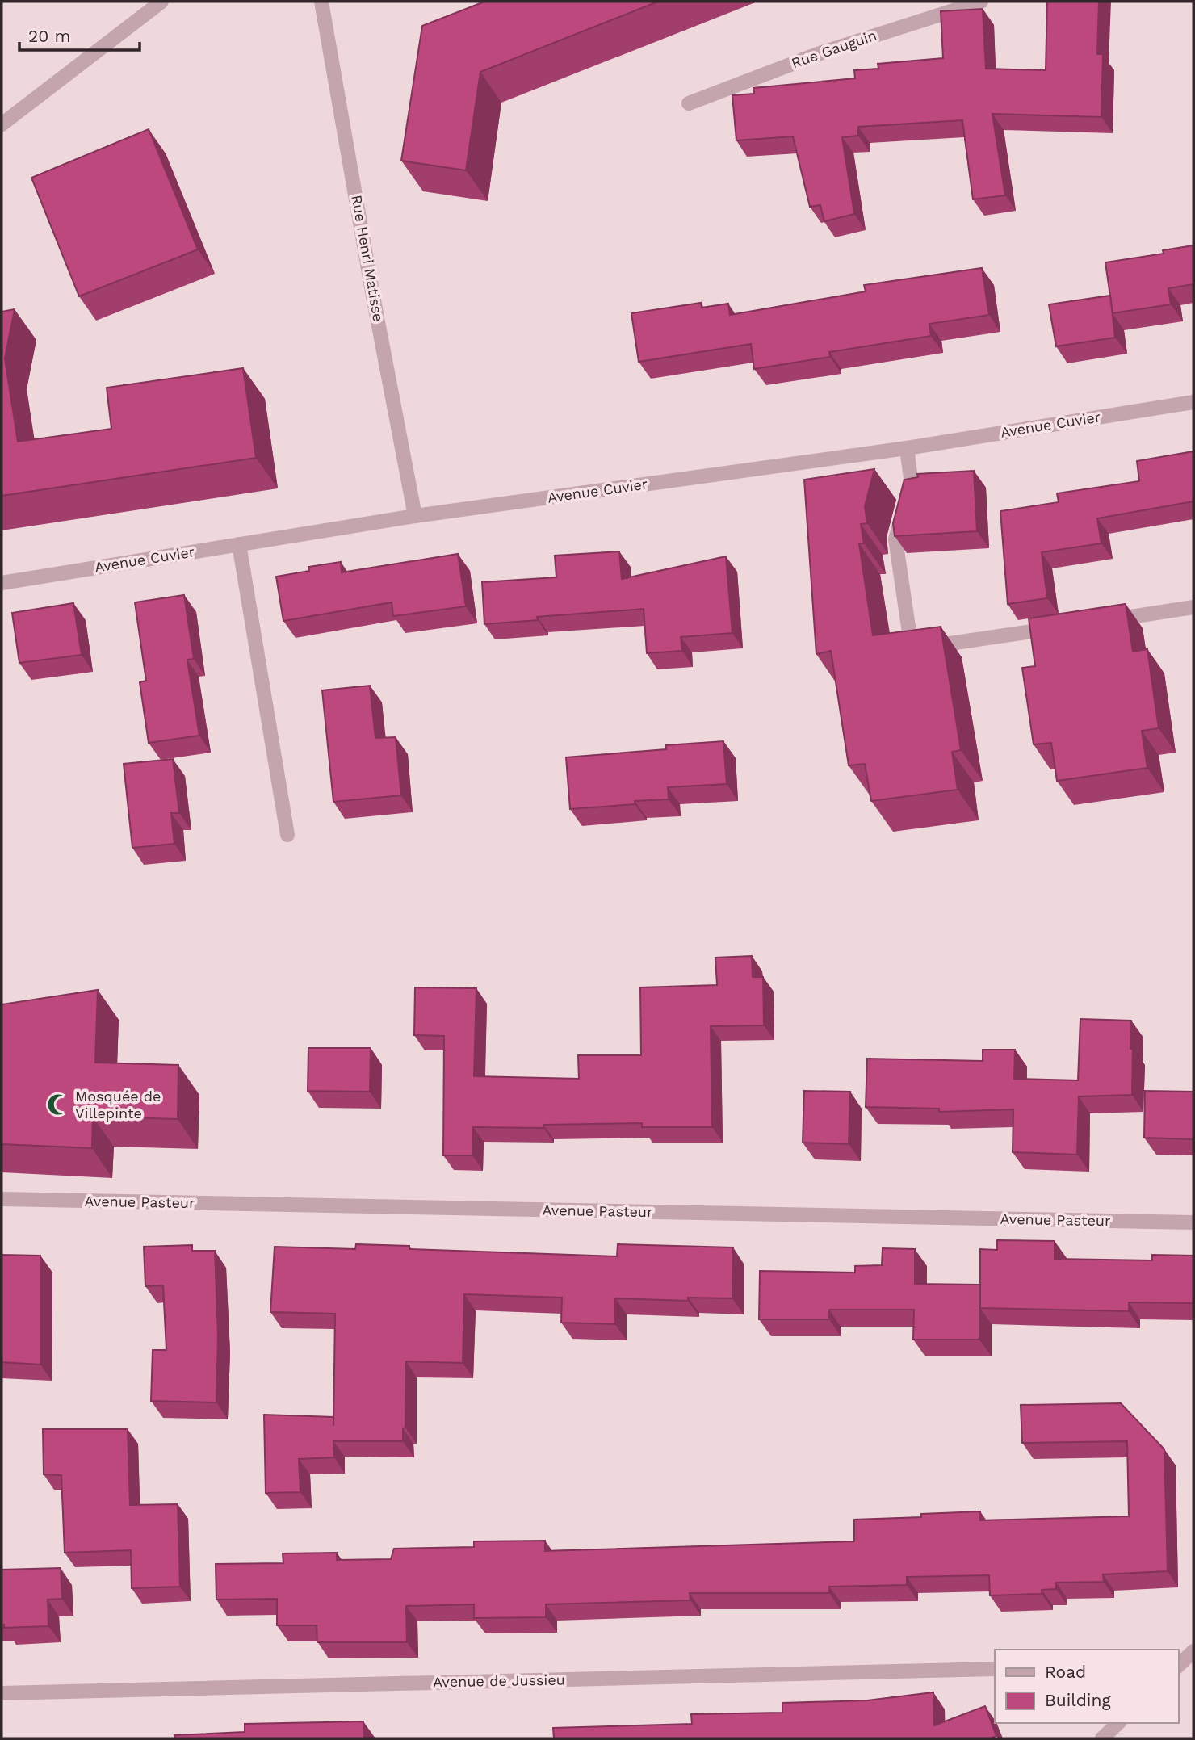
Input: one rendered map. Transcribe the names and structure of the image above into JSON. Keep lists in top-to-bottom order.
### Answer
{
  "streets": {
    "street": [
      "Rue Gauguin",
      "Rue Henri Matisse",
      "Avenue Cuvier",
      "Avenue Pasteur",
      "Avenue de Jussieu"
    ]
  },
  "crossings": [
    ["Rue Henri Matisse", "Avenue Cuvier"]
  ],
  "places": {
    "mosque": ["Mosquée de Villepinte"]
  },
  "legend": ["Road", "Building"],
  "scale_bar": "20 m"
}
